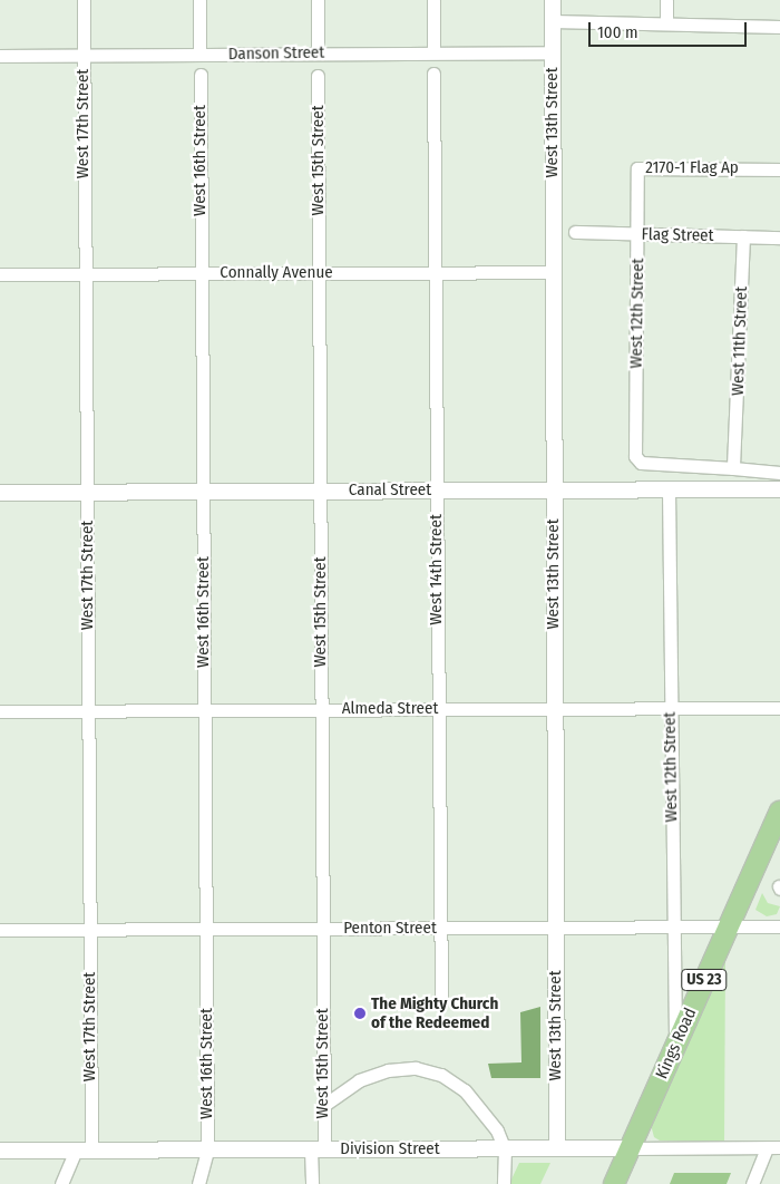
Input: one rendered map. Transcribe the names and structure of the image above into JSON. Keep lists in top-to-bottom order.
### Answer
{
  "streets": {
    "main road": ["US 23", "Kings Road"],
    "street": [
      "Danson Street",
      "West 13th Street",
      "West 17th Street",
      "West 16th Street",
      "West 15th Street",
      "2170-1 Flag Ap",
      "Flag Street",
      "Connally Avenue",
      "West 12th Street",
      "West 11th Street",
      "Canal Street",
      "West 14th Street",
      "Almeda Street",
      "Penton Street",
      "Division Street"
    ]
  },
  "crossings": [
    ["Danson Street", "West 13th Street"],
    ["Danson Street", "West 17th Street"],
    ["West 13th Street", "Connally Avenue"],
    ["West 13th Street", "Canal Street"],
    ["West 13th Street", "Almeda Street"],
    ["West 13th Street", "Penton Street"],
    ["West 13th Street", "Division Street"],
    ["West 17th Street", "Connally Avenue"],
    ["West 17th Street", "Canal Street"],
    ["West 17th Street", "Almeda Street"],
    ["West 17th Street", "Penton Street"],
    ["West 17th Street", "Division Street"],
    ["West 16th Street", "Connally Avenue"],
    ["West 16th Street", "Canal Street"],
    ["West 16th Street", "Almeda Street"],
    ["West 16th Street", "Penton Street"],
    ["West 16th Street", "Division Street"],
    ["West 15th Street", "Connally Avenue"],
    ["West 15th Street", "Canal Street"],
    ["West 15th Street", "Almeda Street"],
    ["West 15th Street", "Penton Street"],
    ["West 15th Street", "Division Street"],
    ["2170-1 Flag Ap", "Flag Street"],
    ["2170-1 Flag Ap", "West 12th Street"],
    ["Flag Street", "West 12th Street"],
    ["Flag Street", "West 11th Street"],
    ["Connally Avenue", "West 14th Street"],
    ["West 12th Street", "West 11th Street"],
    ["West 12th Street", "Canal Street"],
    ["West 12th Street", "Almeda Street"],
    ["West 12th Street", "Penton Street"],
    ["West 12th Street", "Kings Road"],
    ["Canal Street", "West 14th Street"],
    ["West 14th Street", "Almeda Street"],
    ["West 14th Street", "Penton Street"],
    ["Penton Street", "Kings Road"],
    ["Kings Road", "Division Street"]
  ],
  "places": ["The Mighty Church of the Redeemed"],
  "scale_bar": "100 m"
}
